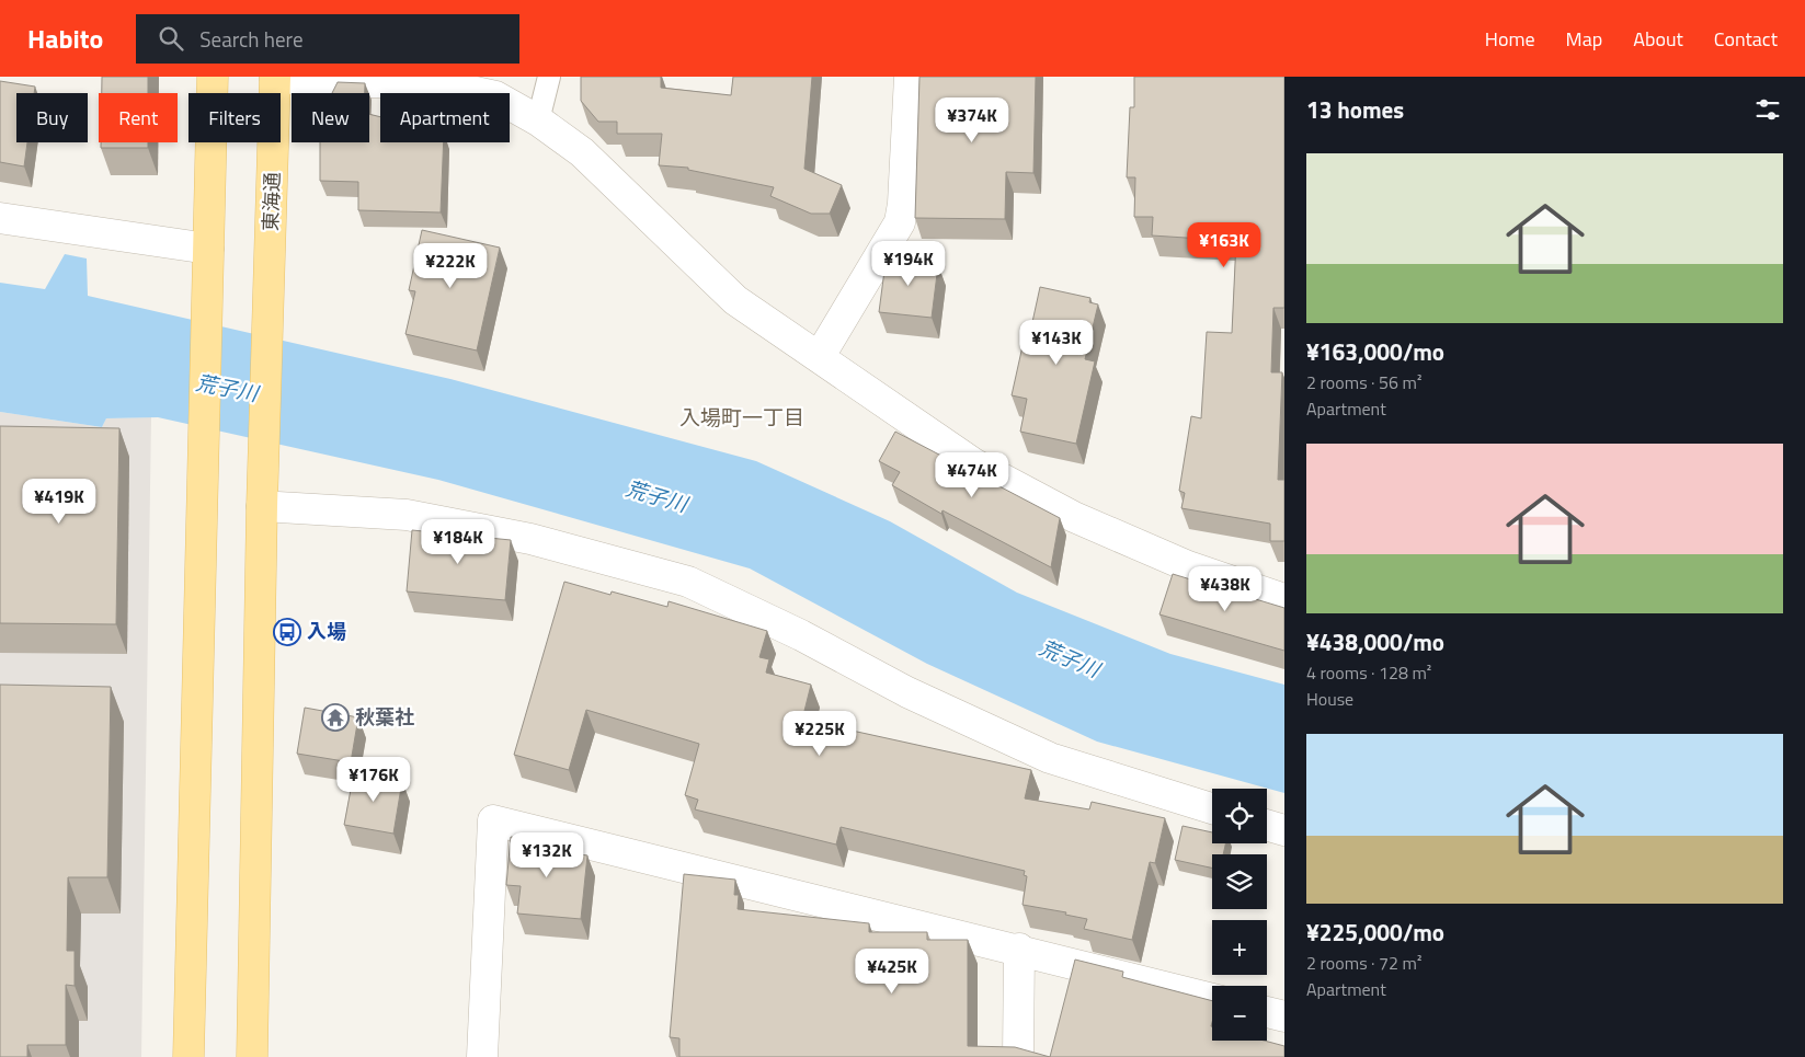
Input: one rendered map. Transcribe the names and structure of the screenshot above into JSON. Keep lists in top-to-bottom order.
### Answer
{
  "streets": {
    "main road": ["東海通"]
  },
  "districts": ["入場町一丁目"],
  "water": ["荒子川"],
  "places": {
    "bus stop": ["入場"],
    "temple": ["秋葉社"]
  },
  "page": {
    "header": "Habito",
    "search": "Search here",
    "nav": [
      "Home",
      "Map",
      "About",
      "Contact"
    ],
    "heading": "13 homes",
    "chip": [
      "Buy",
      "Rent",
      "Filters",
      "New",
      "Apartment"
    ],
    "price": [
      "¥374K",
      "¥163K",
      "¥194K",
      "¥222K",
      "¥143K",
      "¥474K",
      "¥419K",
      "¥184K",
      "¥438K",
      "¥225K",
      "¥176K",
      "¥132K",
      "¥425K"
    ],
    "list": [
      {
        "name": "¥163,000/mo",
        "note": "2 rooms · 56 m² · Apartment"
      },
      {
        "name": "¥438,000/mo",
        "note": "4 rooms · 128 m² · House"
      },
      {
        "name": "¥225,000/mo",
        "note": "2 rooms · 72 m² · Apartment"
      }
    ],
    "map_buttons": ["+", "−"]
  }
}
